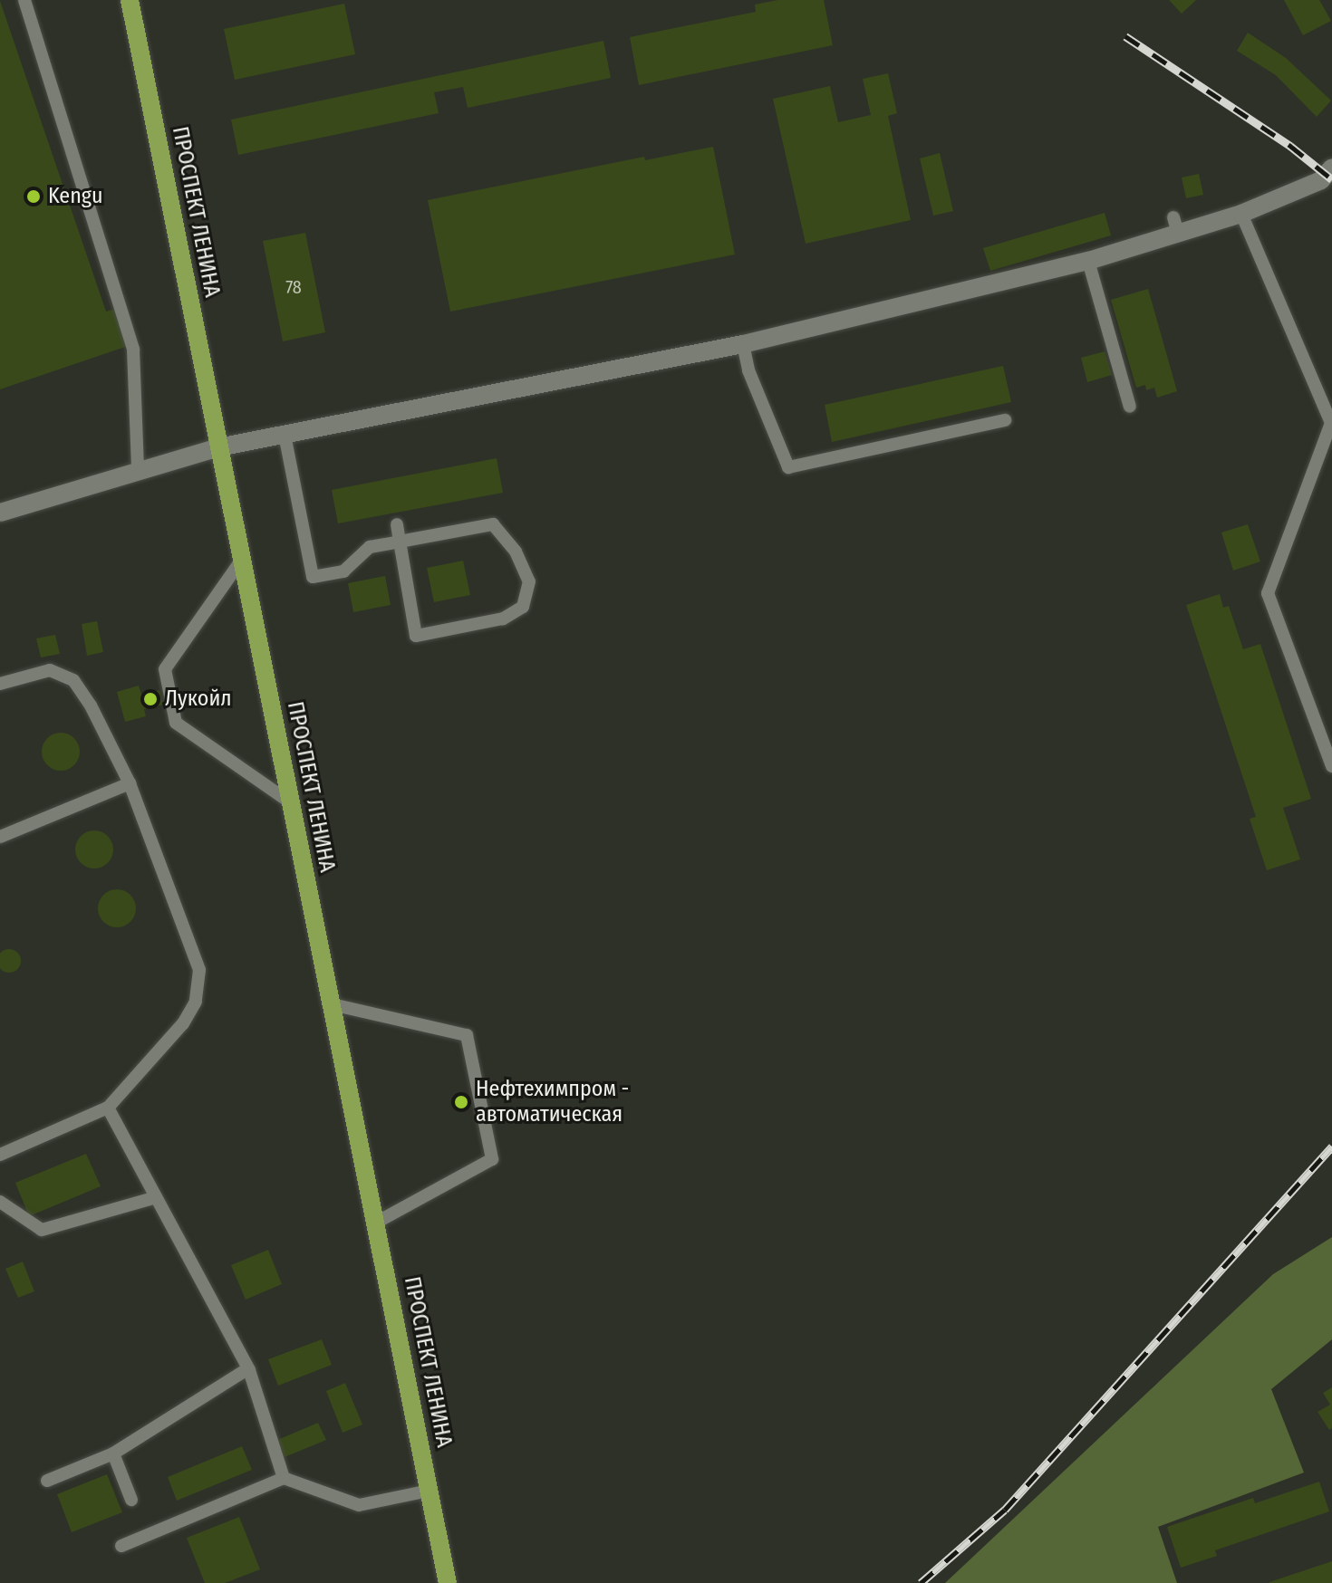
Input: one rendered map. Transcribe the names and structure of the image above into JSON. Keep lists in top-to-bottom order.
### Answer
{
  "streets": {
    "main road": ["ПРОСПЕКТ ЛЕНИНА"]
  },
  "places": ["Kengu", "Лукойл", "Нефтехимпром - автоматическая"],
  "house_numbers": ["78"]
}
